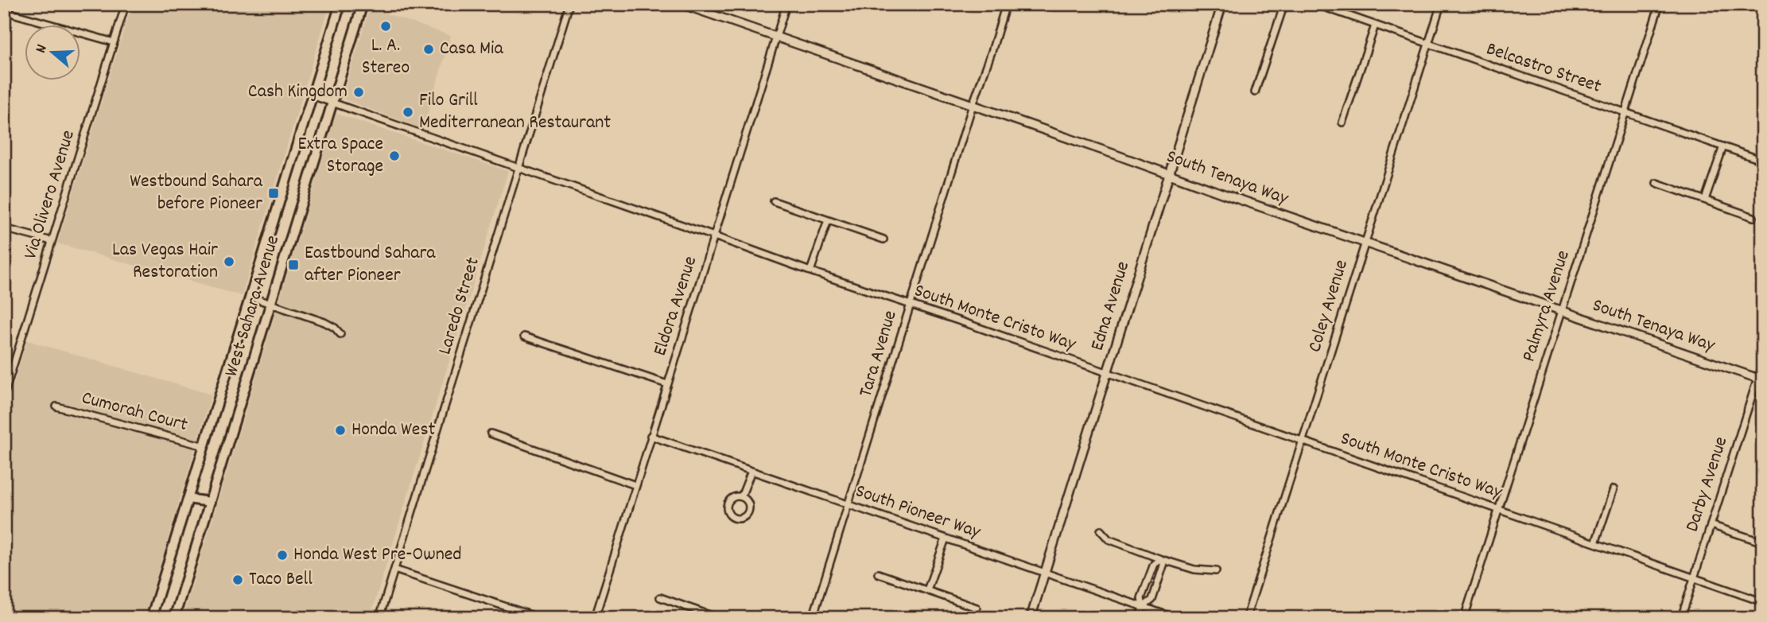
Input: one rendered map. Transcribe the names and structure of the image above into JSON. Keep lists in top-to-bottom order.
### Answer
{
  "streets": {
    "main road": ["West Sahara Avenue"],
    "street": [
      "Belcastro Street",
      "South Tenaya Way",
      "Via Olivero Avenue",
      "Laredo Street",
      "Eldora Avenue",
      "Edna Avenue",
      "Coley Avenue",
      "Palmyra Avenue",
      "South Monte Cristo Way",
      "Tara Avenue",
      "Cumorah Court",
      "Darby Avenue",
      "South Pioneer Way"
    ]
  },
  "crossings": [
    ["Belcastro Street", "Coley Avenue"],
    ["Belcastro Street", "Palmyra Avenue"],
    ["South Tenaya Way", "Eldora Avenue"],
    ["South Tenaya Way", "Edna Avenue"],
    ["South Tenaya Way", "Coley Avenue"],
    ["South Tenaya Way", "Palmyra Avenue"],
    ["South Tenaya Way", "Tara Avenue"],
    ["South Tenaya Way", "Darby Avenue"],
    ["West Sahara Avenue", "South Monte Cristo Way"],
    ["West Sahara Avenue", "Cumorah Court"],
    ["Laredo Street", "South Monte Cristo Way"],
    ["Eldora Avenue", "South Monte Cristo Way"],
    ["Eldora Avenue", "South Pioneer Way"],
    ["Edna Avenue", "South Monte Cristo Way"],
    ["Edna Avenue", "South Pioneer Way"],
    ["Coley Avenue", "South Monte Cristo Way"],
    ["Palmyra Avenue", "South Monte Cristo Way"],
    ["South Monte Cristo Way", "Tara Avenue"],
    ["South Monte Cristo Way", "Darby Avenue"],
    ["Tara Avenue", "South Pioneer Way"]
  ],
  "places": {
    "other": [
      "L. A. Stereo",
      "Casa Mia",
      "Cash Kingdom",
      "Filo Grill Mediterranean Restaurant",
      "Extra Space Storage",
      "Las Vegas Hair Restoration",
      "Honda West",
      "Honda West Pre-Owned",
      "Taco Bell"
    ],
    "transit": ["Westbound Sahara before Pioneer", "Eastbound Sahara after Pioneer"]
  },
  "north": "left"
}
